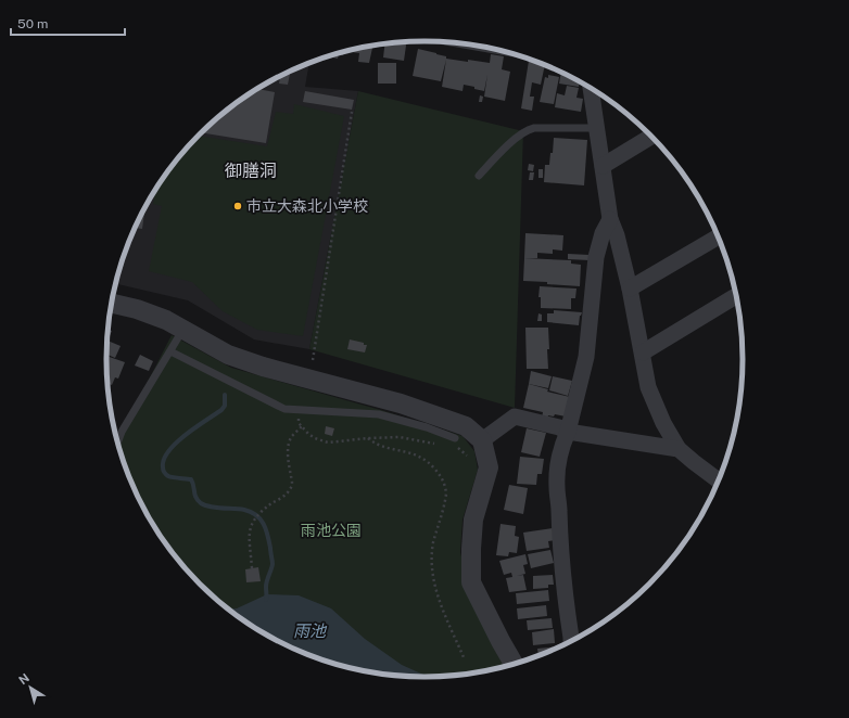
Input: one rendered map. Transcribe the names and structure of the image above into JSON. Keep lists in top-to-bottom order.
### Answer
{
  "districts": ["御膳洞"],
  "water": ["雨池"],
  "parks": ["雨池公園"],
  "places": ["市立大森北小学校"],
  "scale_bar": "50 m",
  "north": "top left"
}
